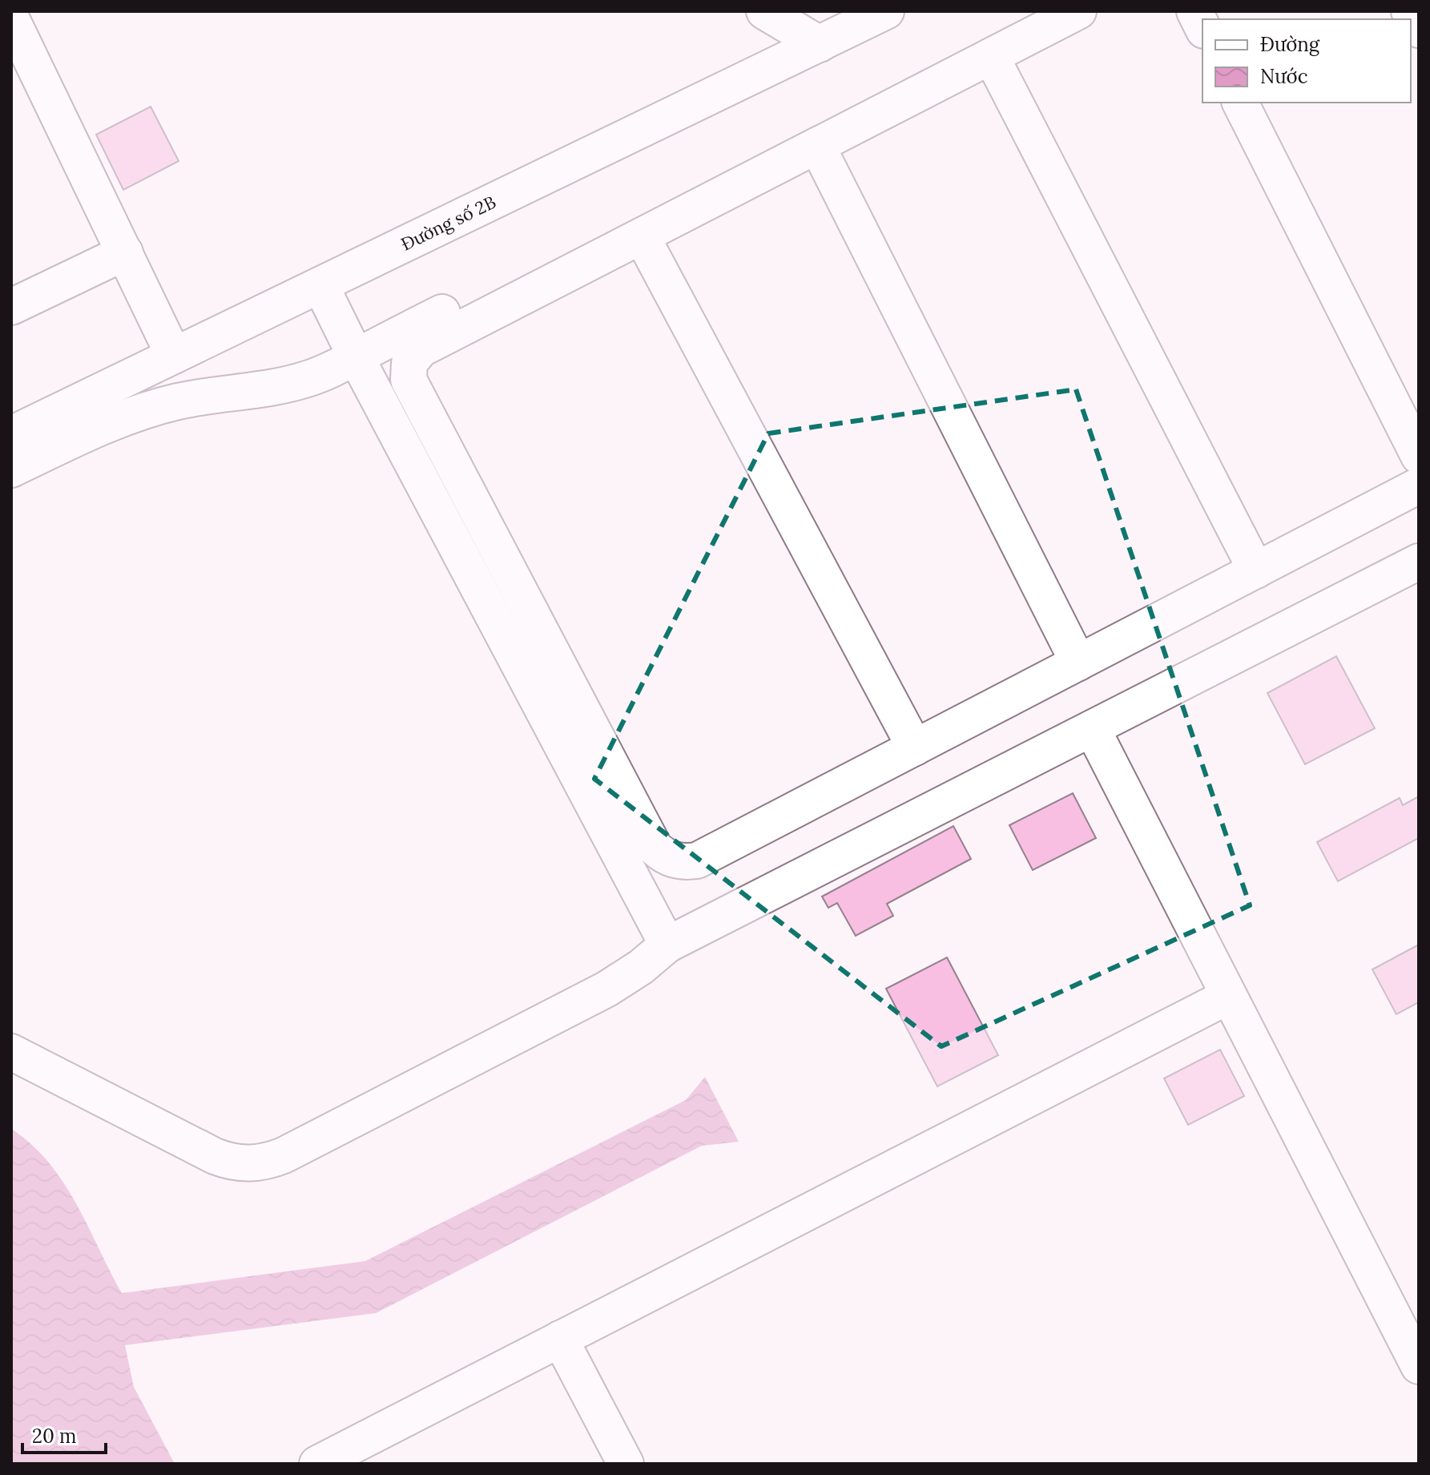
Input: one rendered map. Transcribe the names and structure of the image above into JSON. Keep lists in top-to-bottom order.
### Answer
{
  "streets": {
    "street": ["Đường số 2B"]
  },
  "legend": ["Đường", "Nước"],
  "scale_bar": "20 m"
}
